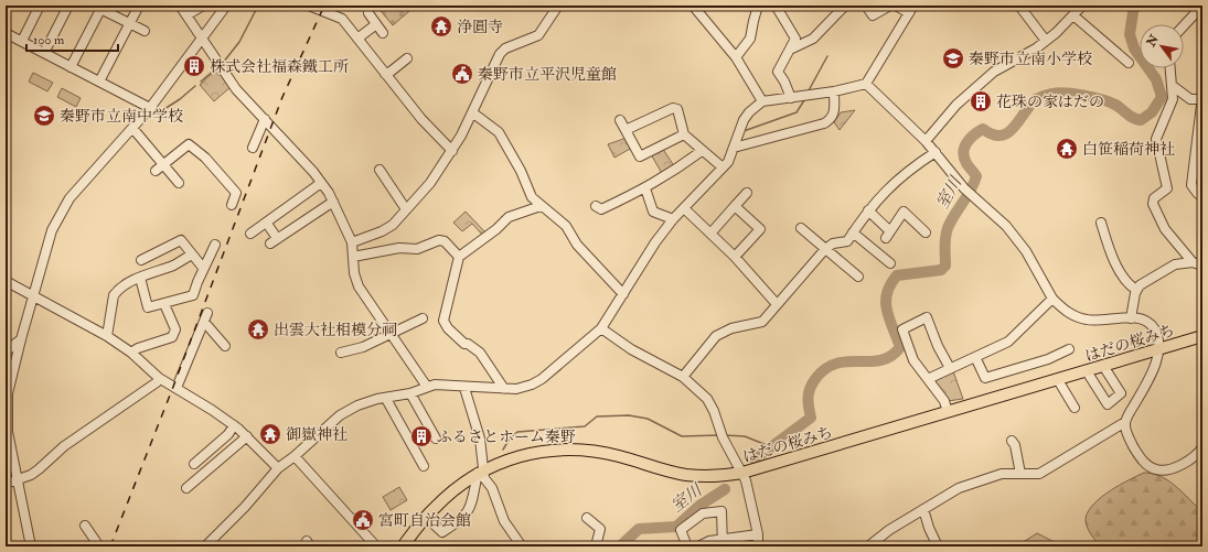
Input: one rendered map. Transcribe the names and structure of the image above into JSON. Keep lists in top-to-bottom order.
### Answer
{
  "streets": {
    "main road": ["はだの桜みち"]
  },
  "water": ["室川"],
  "places": {
    "temple": [
      "浄圓寺",
      "白笹稲荷神社",
      "出雲大社相模分祠",
      "御嶽神社"
    ],
    "school or university": ["秦野市立南小学校", "秦野市立南中学校"],
    "building": ["株式会社福森鐵工所", "花珠の家はだの", "ふるさとホーム秦野"],
    "public building": ["秦野市立平沢児童館", "宮町自治会館"]
  },
  "scale_bar": "100 m",
  "north": "top left"
}
